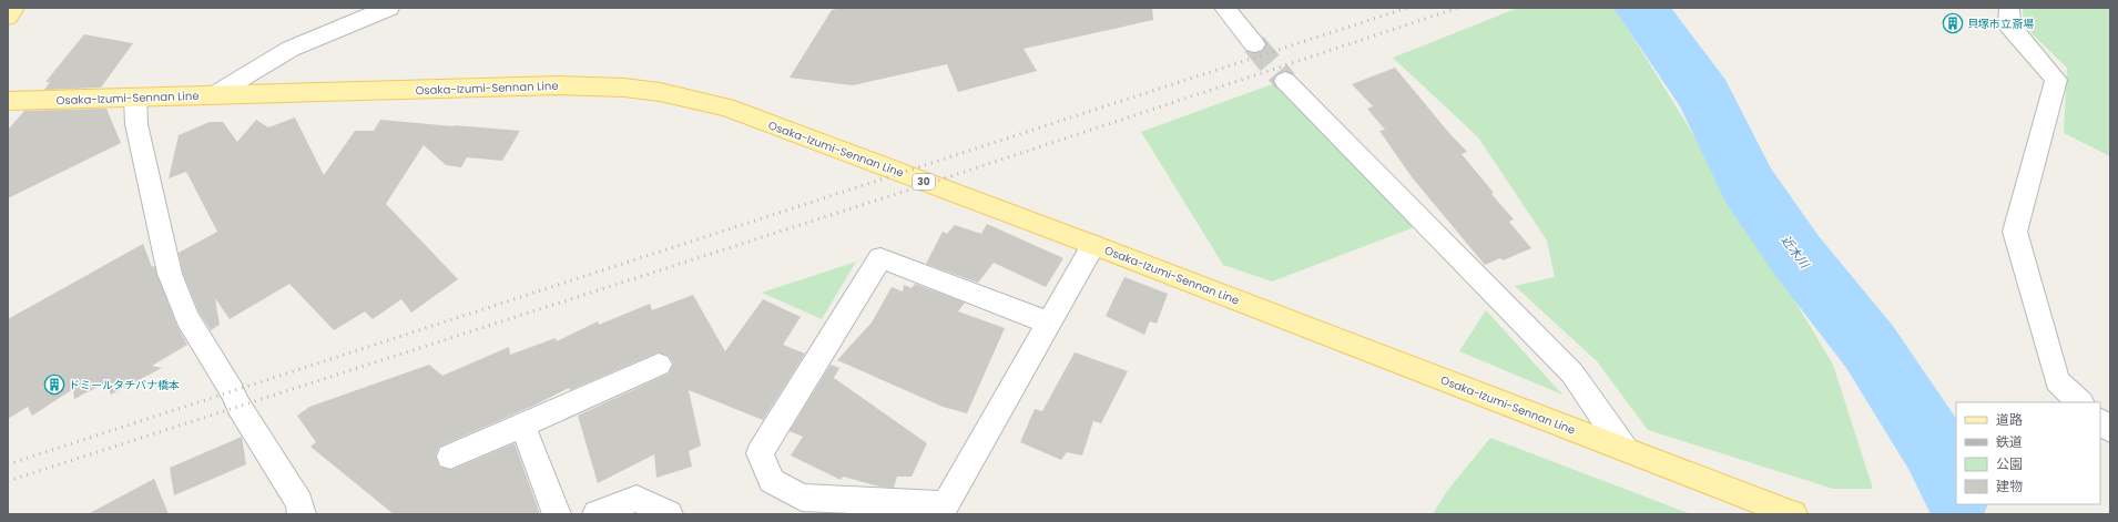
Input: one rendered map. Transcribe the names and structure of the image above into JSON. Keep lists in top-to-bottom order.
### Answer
{
  "streets": {
    "main road": ["Osaka-Izumi-Sennan Line", "30"]
  },
  "water": ["近木川"],
  "places": {
    "building": ["貝塚市立斎場", "ドミールタチバナ橋本"]
  },
  "legend": [
    "道路",
    "鉄道",
    "公園",
    "建物"
  ]
}
